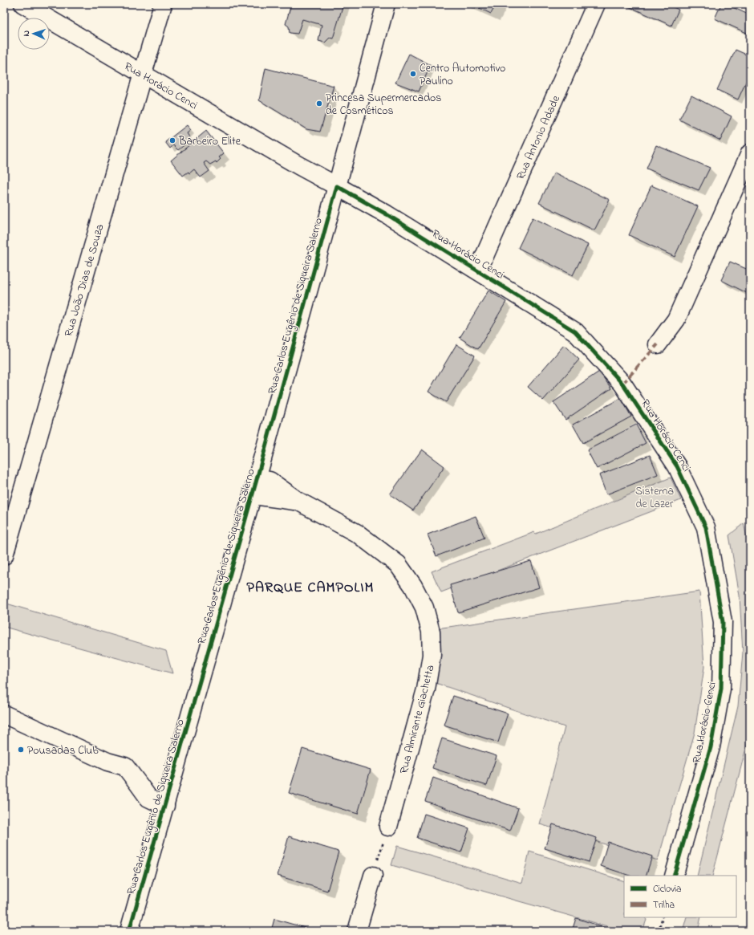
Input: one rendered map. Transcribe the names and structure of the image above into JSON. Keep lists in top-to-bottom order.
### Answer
{
  "streets": {
    "street": [
      "Rua Horácio Cenci",
      "Rua Antonio Adade",
      "Rua João Dias de Souza",
      "Rua Carlos Eugênio de Siqueira Salerno",
      "Rua Almirante Giachetta"
    ]
  },
  "crossings": [
    ["Rua Horácio Cenci", "Rua Antonio Adade"],
    ["Rua Horácio Cenci", "Rua João Dias de Souza"],
    ["Rua Horácio Cenci", "Rua Carlos Eugênio de Siqueira Salerno"],
    ["Rua Carlos Eugênio de Siqueira Salerno", "Rua Almirante Giachetta"]
  ],
  "districts": ["PARQUE CAMPOLIM"],
  "parks": ["Sistema de Lazer"],
  "places": [
    "Centro Automotivo Paulino",
    "Princesa Supermercados de Cosméticos",
    "Barbeiro Elite",
    "Pousadas Club"
  ],
  "legend": ["Ciclovia", "Trilha"],
  "north": "left"
}
